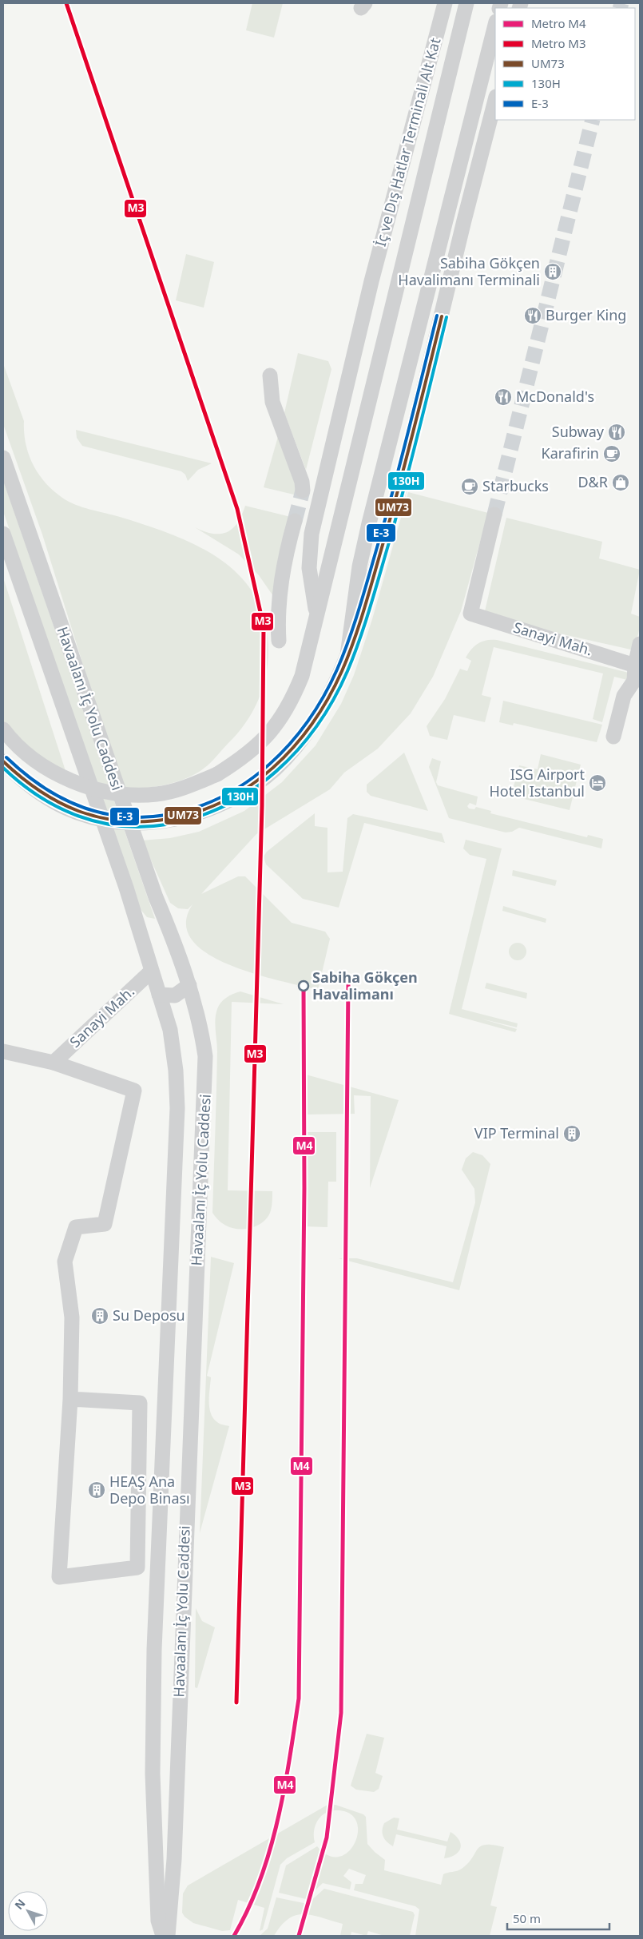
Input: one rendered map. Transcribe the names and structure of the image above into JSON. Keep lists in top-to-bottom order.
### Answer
{
  "streets": {
    "street": ["İç ve Dış Hatlar Terminali Alt Kat", "Sanayi Mah.", "Havaalanı İç Yolu Caddesi"]
  },
  "crossings": [
    ["Sanayi Mah.", "Havaalanı İç Yolu Caddesi"]
  ],
  "places": {
    "building": [
      "Sabiha Gökçen Havalimanı Terminali",
      "VIP Terminal",
      "Su Deposu",
      "HEAŞ Ana Depo Binası"
    ],
    "restaurant": ["Burger King", "McDonald's", "Subway"],
    "cafe": ["Karafirin", "Starbucks"],
    "shop": ["D&R"],
    "hotel": ["ISG Airport Hotel Istanbul"],
    "other": ["Sabiha Gökçen Havalimanı"]
  },
  "lines": [
    "metro line M3",
    "transit line E-3",
    "transit line UM73",
    "transit line 130H",
    "metro line M4"
  ],
  "legend": [
    "Metro M4",
    "Metro M3",
    "UM73",
    "130H",
    "E-3"
  ],
  "scale_bar": "50 m",
  "north": "top left"
}
